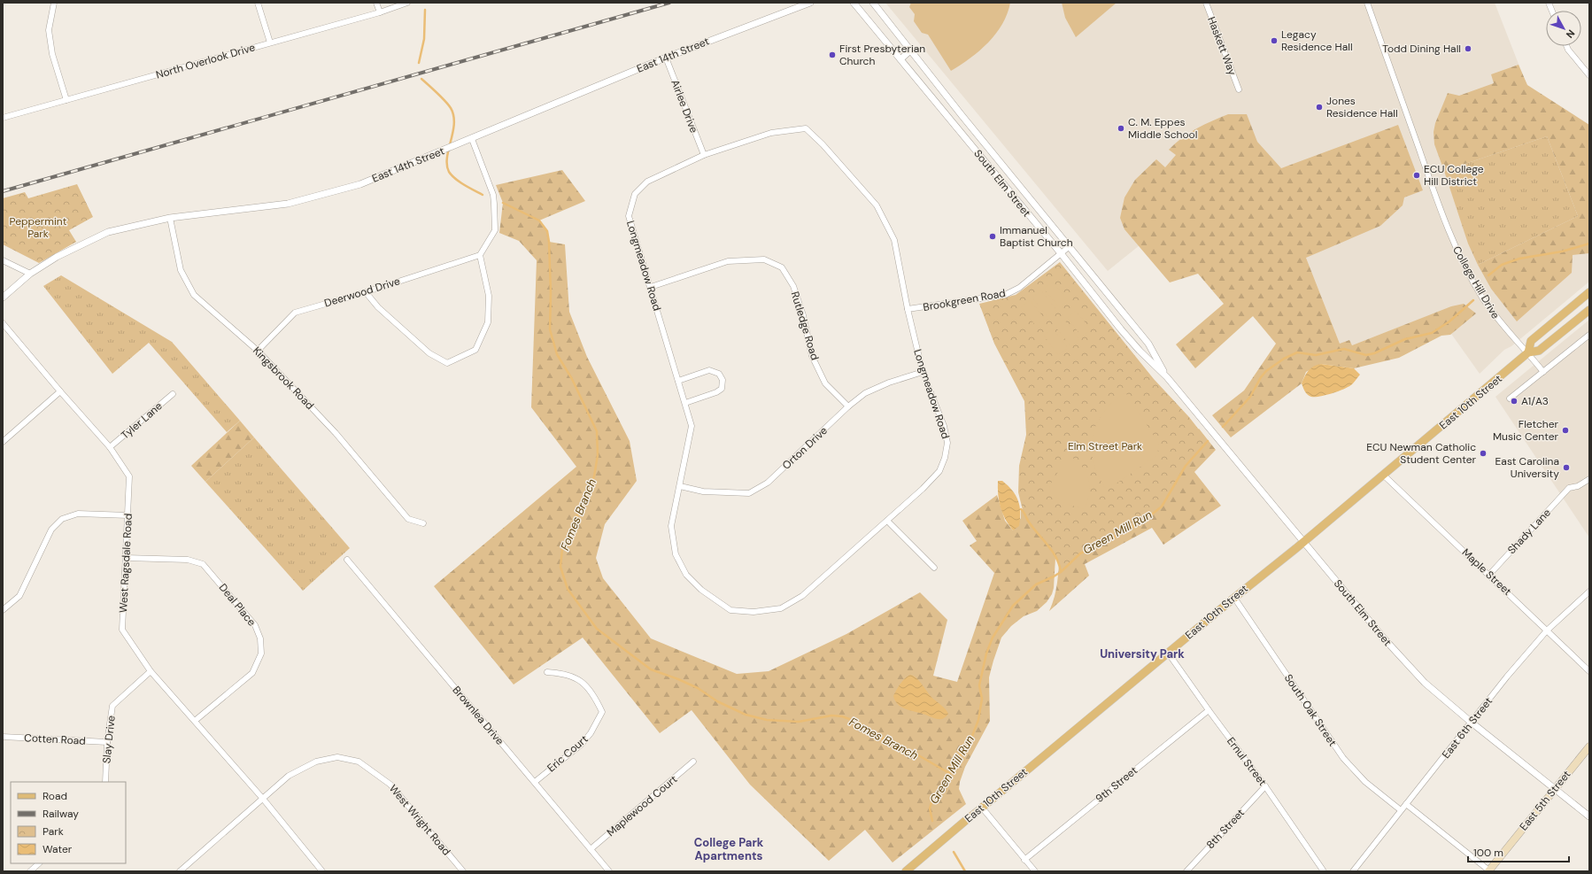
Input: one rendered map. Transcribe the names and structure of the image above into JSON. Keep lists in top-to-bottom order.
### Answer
{
  "streets": {
    "main road": ["East 10th Street", "East 5th Street"],
    "street": [
      "Haskett Way",
      "East 14th Street",
      "North Overlook Drive",
      "Airlee Drive",
      "South Elm Street",
      "Longmeadow Road",
      "College Hill Drive",
      "Deerwood Drive",
      "Brookgreen Road",
      "Rutledge Road",
      "Kingsbrook Road",
      "Tyler Lane",
      "Orton Drive",
      "Shady Lane",
      "West Ragsdale Road",
      "Maple Street",
      "Deal Place",
      "South Oak Street",
      "Brownlea Drive",
      "East 6th Street",
      "Cotten Road",
      "Slay Drive",
      "Eric Court",
      "Ernul Street",
      "9th Street",
      "Maplewood Court",
      "West Wright Road",
      "8th Street"
    ]
  },
  "crossings": [
    ["East 14th Street", "Airlee Drive"],
    ["East 14th Street", "Kingsbrook Road"],
    ["Airlee Drive", "Longmeadow Road"],
    ["South Elm Street", "Brookgreen Road"],
    ["South Elm Street", "East 10th Street"],
    ["South Elm Street", "East 6th Street"],
    ["South Elm Street", "East 5th Street"],
    ["Longmeadow Road", "Brookgreen Road"],
    ["Longmeadow Road", "Rutledge Road"],
    ["Longmeadow Road", "Orton Drive"],
    ["College Hill Drive", "East 10th Street"],
    ["Deerwood Drive", "Kingsbrook Road"],
    ["Rutledge Road", "Orton Drive"],
    ["East 10th Street", "Maple Street"],
    ["East 10th Street", "South Oak Street"],
    ["East 10th Street", "Ernul Street"],
    ["Tyler Lane", "West Ragsdale Road"],
    ["Shady Lane", "Maple Street"],
    ["West Ragsdale Road", "Deal Place"],
    ["West Ragsdale Road", "Slay Drive"],
    ["West Ragsdale Road", "West Wright Road"],
    ["Maple Street", "East 6th Street"],
    ["South Oak Street", "East 6th Street"],
    ["Brownlea Drive", "Eric Court"],
    ["Brownlea Drive", "Maplewood Court"],
    ["Cotten Road", "Slay Drive"],
    ["Ernul Street", "9th Street"],
    ["Ernul Street", "8th Street"]
  ],
  "districts": ["University Park", "College Park Apartments"],
  "water": ["Fomes Branch", "Green Mill Run"],
  "parks": ["Peppermint Park", "Elm Street Park"],
  "places": [
    "Legacy Residence Hall",
    "Todd Dining Hall",
    "First Presbyterian Church",
    "Jones Residence Hall",
    "C. M. Eppes Middle School",
    "ECU College Hill District",
    "Immanuel Baptist Church",
    "A1/A3",
    "Fletcher Music Center",
    "ECU Newman Catholic Student Center",
    "East Carolina University"
  ],
  "legend": [
    "Road",
    "Railway",
    "Park",
    "Water"
  ],
  "scale_bar": "100 m",
  "north": "bottom right"
}
